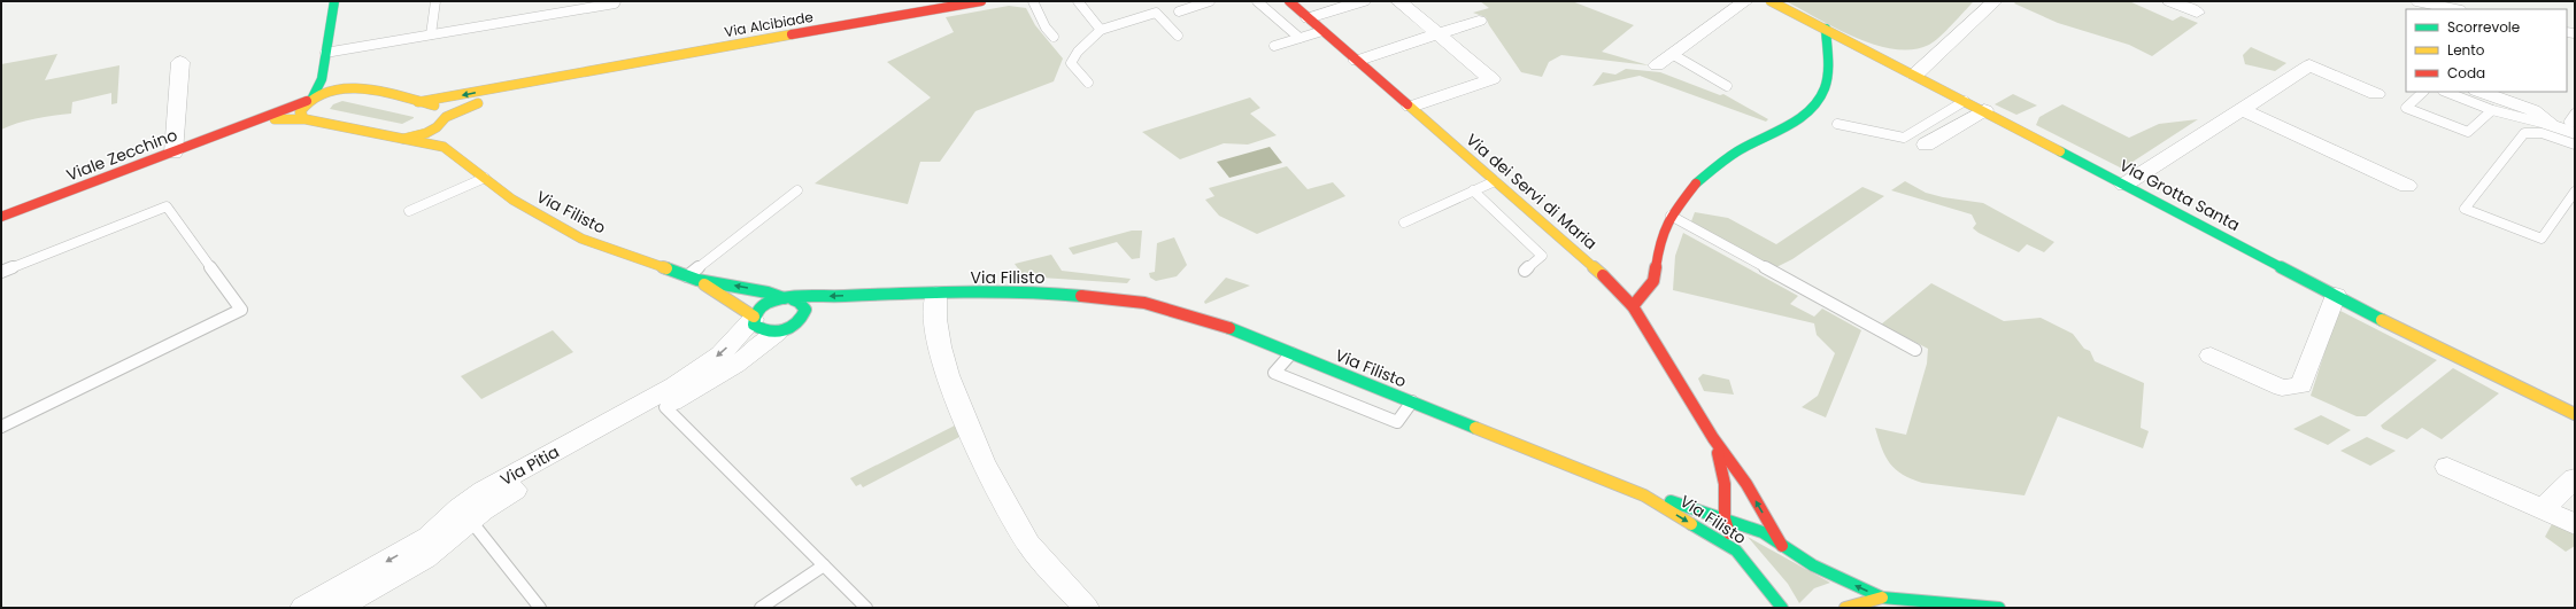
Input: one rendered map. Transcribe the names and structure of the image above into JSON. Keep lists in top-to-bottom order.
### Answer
{
  "streets": {
    "street": [
      "Via Alcibiade",
      "Viale Zecchino",
      "Via dei Servi di Maria",
      "Via Grotta Santa",
      "Via Filisto",
      "Via Pitia"
    ]
  },
  "legend": ["Scorrevole", "Lento", "Coda"]
}
